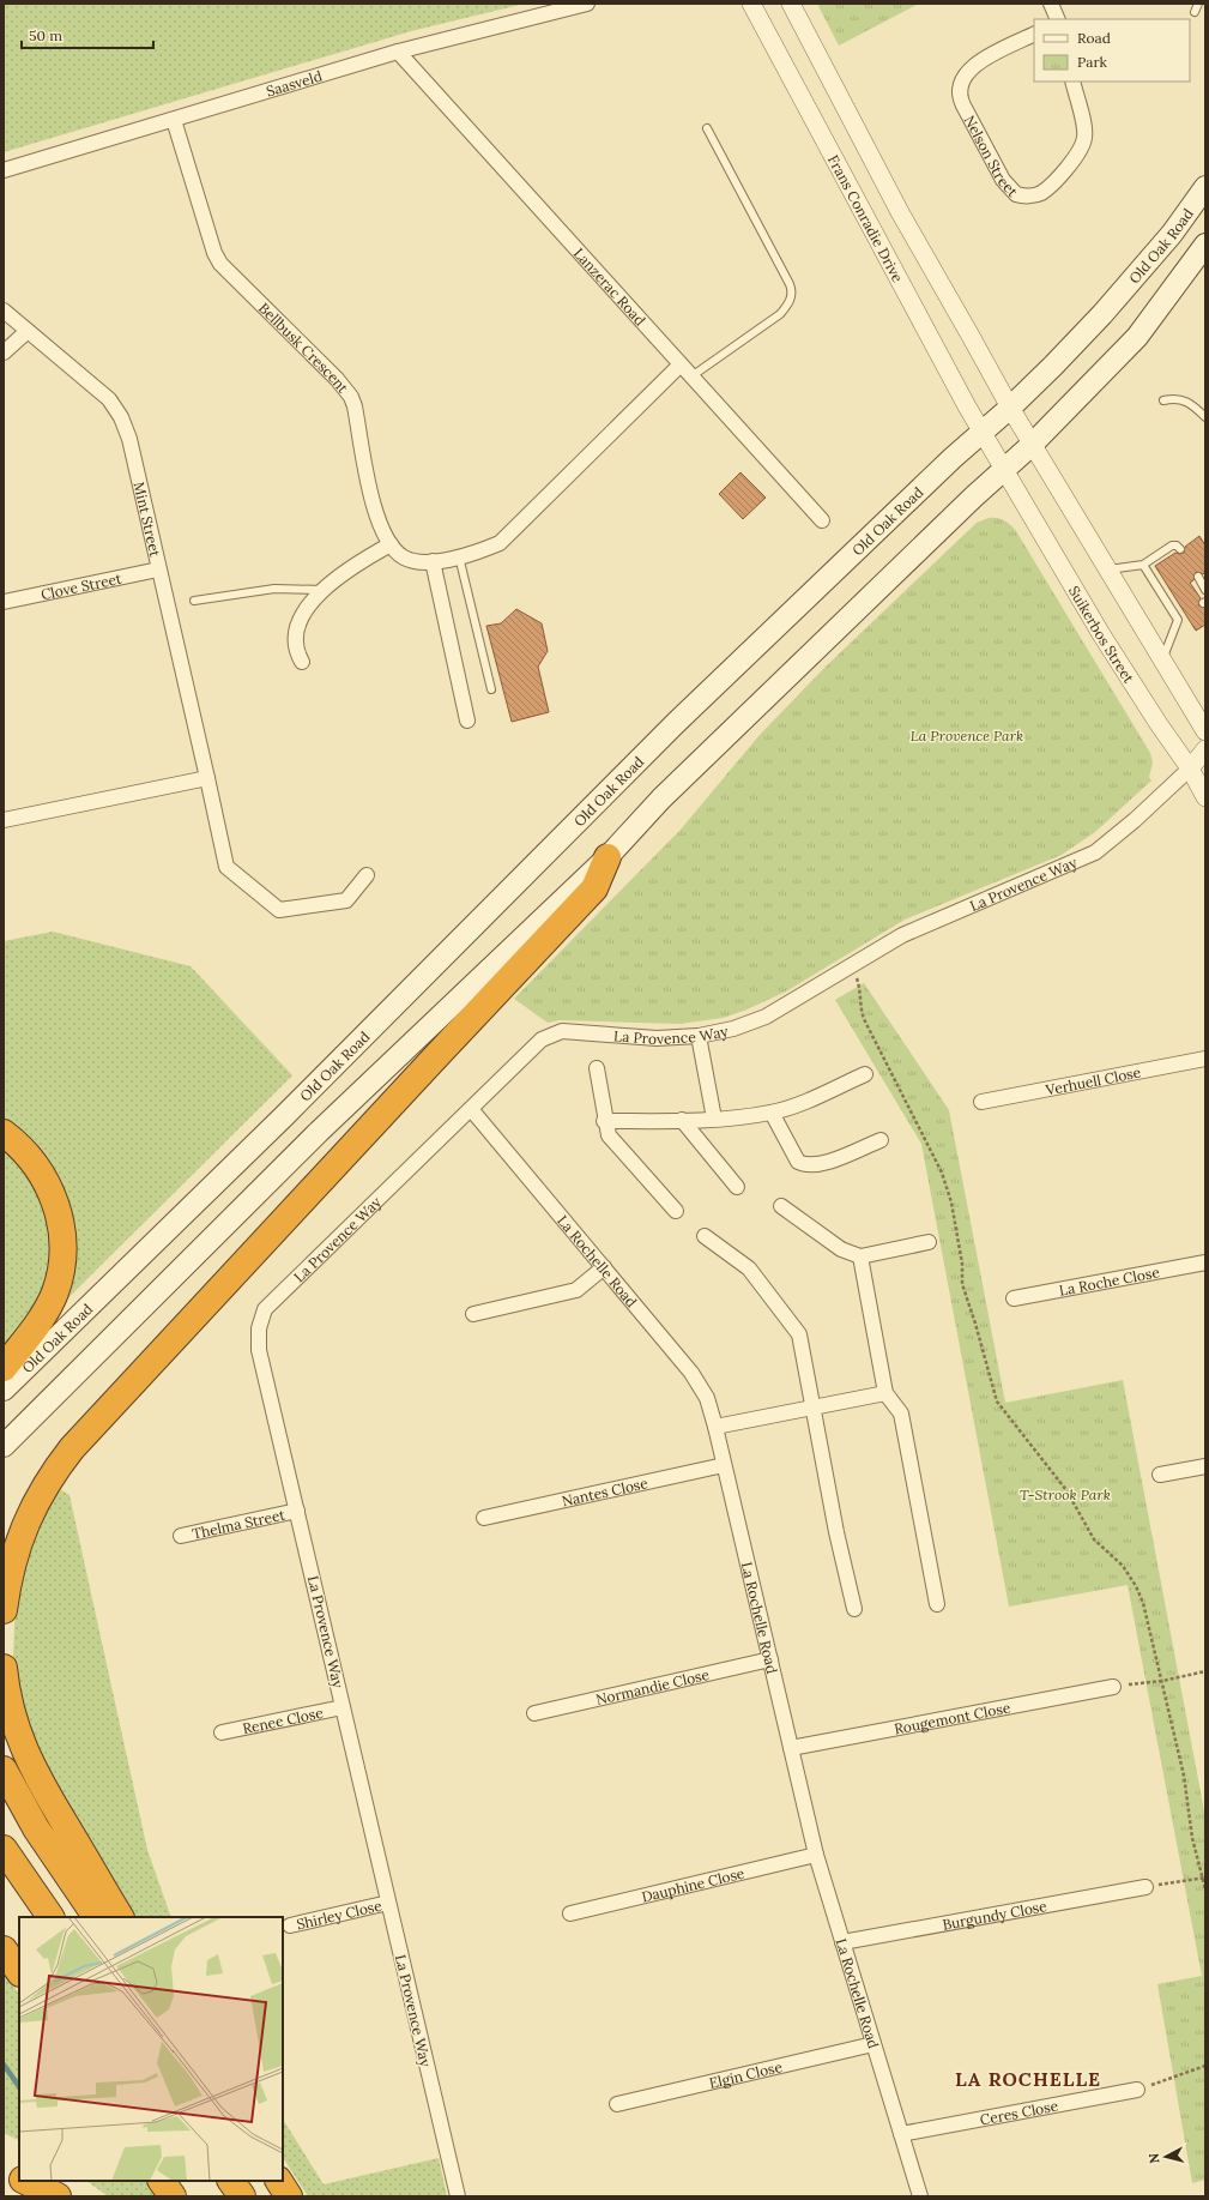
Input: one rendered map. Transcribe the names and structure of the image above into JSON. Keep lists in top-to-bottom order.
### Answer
{
  "streets": {
    "main road": ["Old Oak Road"],
    "street": [
      "Saasveld",
      "Nelson Street",
      "Frans Conradie Drive",
      "Lanzerac Road",
      "Bellbusk Crescent",
      "Mint Street",
      "Clove Street",
      "Suikerbos Street",
      "La Provence Way",
      "Verhuell Close",
      "La Rochelle Road",
      "La Roche Close",
      "Nantes Close",
      "Thelma Street",
      "Normandie Close",
      "Rougemont Close",
      "Renee Close",
      "Dauphine Close",
      "Shirley Close",
      "Burgundy Close",
      "Elgin Close",
      "Ceres Close"
    ]
  },
  "crossings": [
    ["Saasveld", "Lanzerac Road"],
    ["Saasveld", "Bellbusk Crescent"],
    ["Frans Conradie Drive", "Old Oak Road"],
    ["Frans Conradie Drive", "Suikerbos Street"],
    ["Lanzerac Road", "Bellbusk Crescent"],
    ["Mint Street", "Clove Street"],
    ["Suikerbos Street", "La Provence Way"],
    ["La Provence Way", "La Rochelle Road"],
    ["La Provence Way", "Thelma Street"],
    ["La Provence Way", "Renee Close"],
    ["La Provence Way", "Shirley Close"],
    ["La Rochelle Road", "Nantes Close"],
    ["La Rochelle Road", "Normandie Close"],
    ["La Rochelle Road", "Rougemont Close"],
    ["La Rochelle Road", "Dauphine Close"],
    ["La Rochelle Road", "Burgundy Close"],
    ["La Rochelle Road", "Elgin Close"],
    ["La Rochelle Road", "Ceres Close"]
  ],
  "districts": ["LA ROCHELLE"],
  "parks": ["La Provence Park", "T-Strook Park"],
  "legend": ["Road", "Park"],
  "scale_bar": "50 m",
  "north": "left"
}
